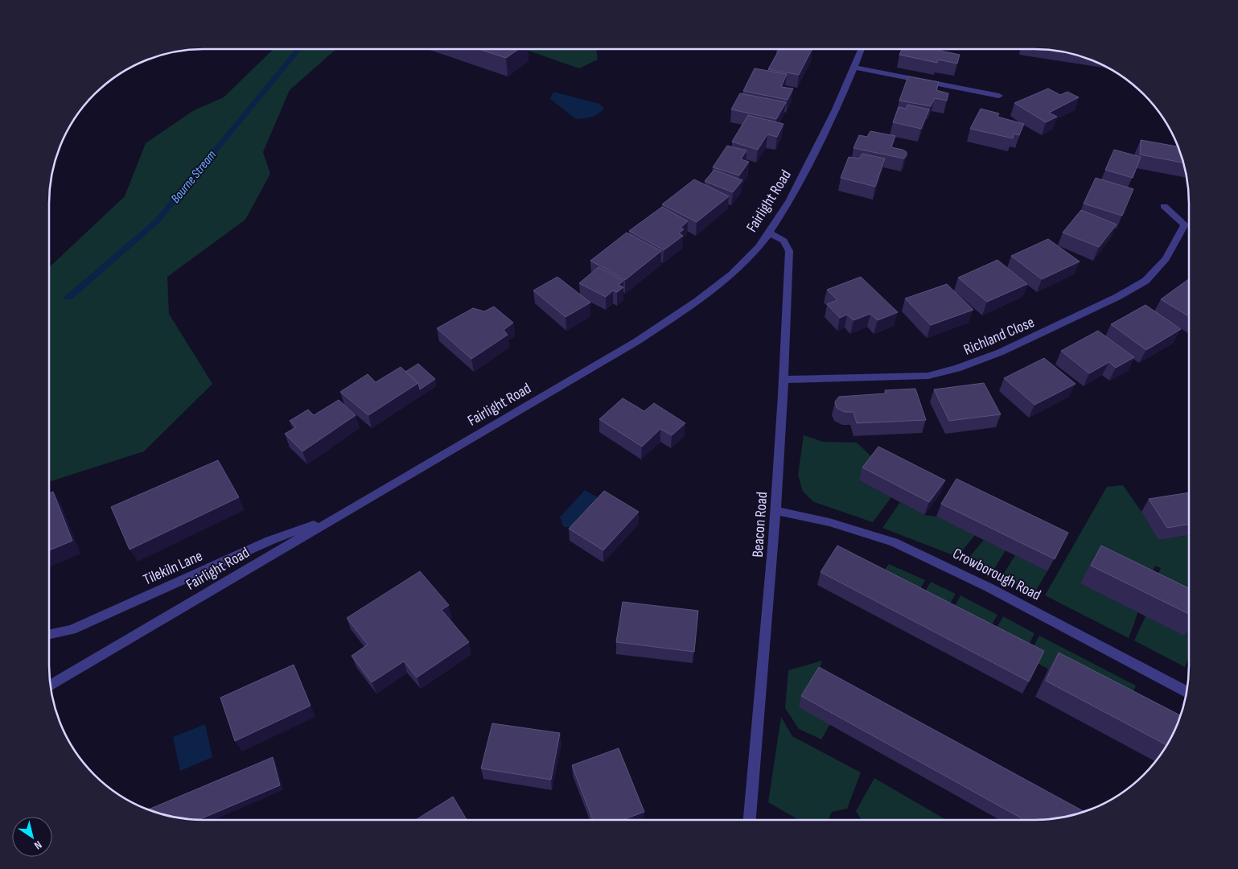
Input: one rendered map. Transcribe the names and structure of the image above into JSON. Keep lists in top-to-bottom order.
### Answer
{
  "streets": {
    "street": [
      "Fairlight Road",
      "Richland Close",
      "Beacon Road",
      "Tilekiln Lane",
      "Crowborough Road"
    ]
  },
  "crossings": [
    ["Fairlight Road", "Beacon Road"],
    ["Fairlight Road", "Tilekiln Lane"],
    ["Richland Close", "Beacon Road"],
    ["Beacon Road", "Crowborough Road"]
  ],
  "water": ["Bourne Stream"],
  "north": "bottom right"
}
